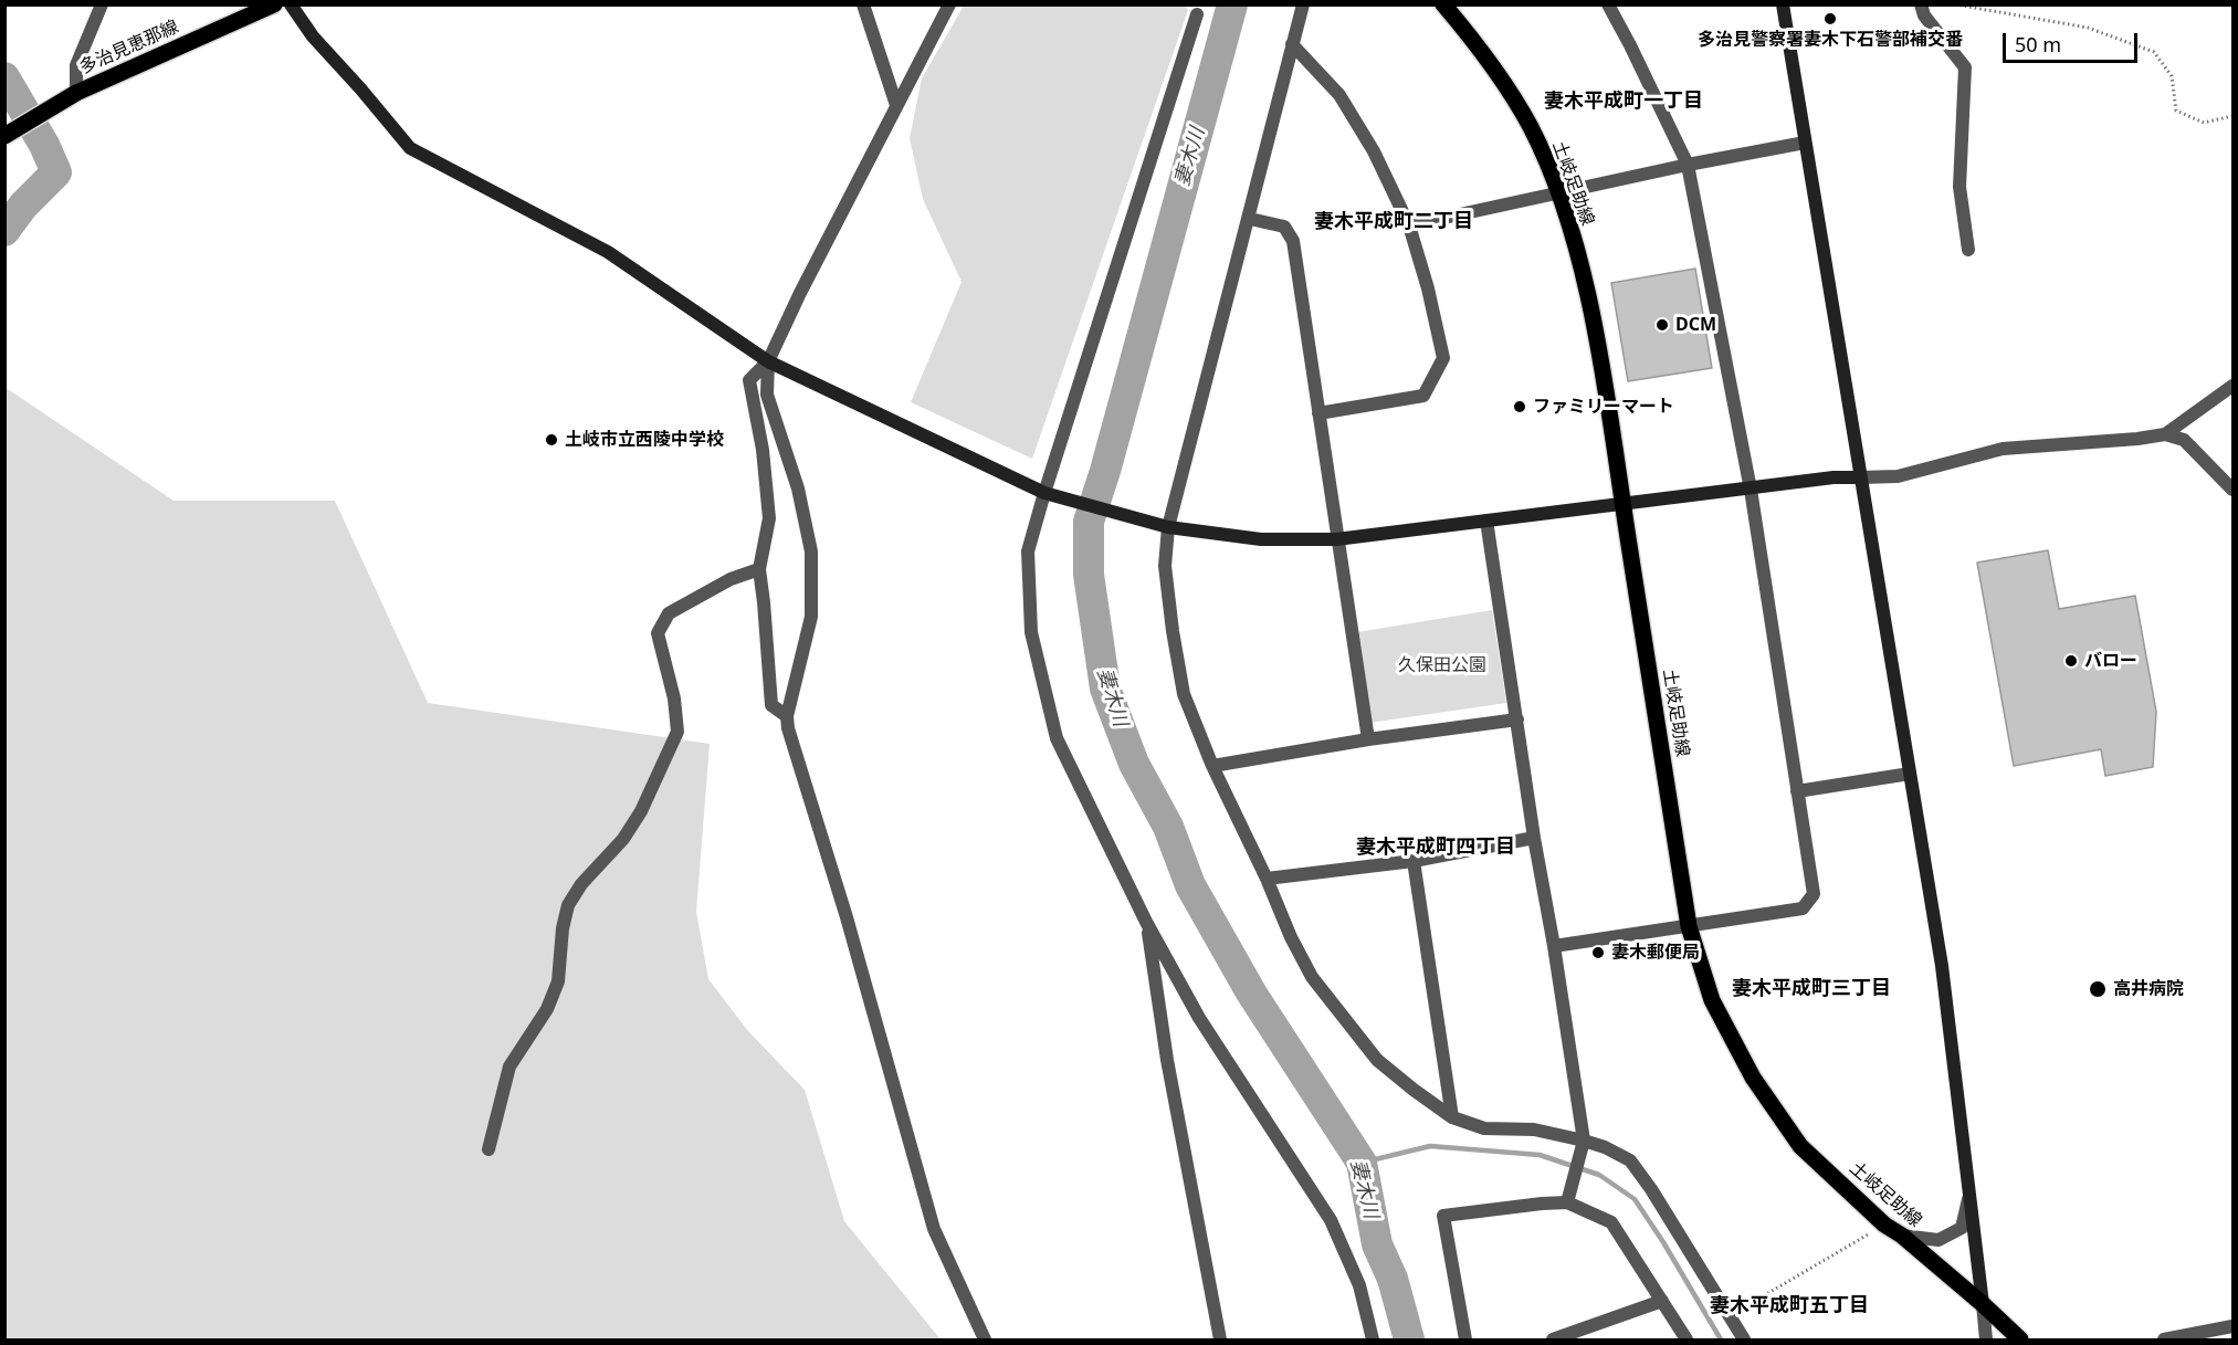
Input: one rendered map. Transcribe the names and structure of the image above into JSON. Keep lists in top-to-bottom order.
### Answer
{
  "streets": {
    "main road": ["多治見恵那線", "土岐足助線"]
  },
  "districts": [
    "妻木平成町一丁目",
    "妻木平成町二丁目",
    "妻木平成町四丁目",
    "妻木平成町三丁目",
    "妻木平成町五丁目"
  ],
  "water": ["妻木川"],
  "parks": ["久保田公園"],
  "places": [
    "多治見警察署妻木下石警部補交番",
    "DCM",
    "ファミリーマート",
    "土岐市立西陵中学校",
    "バロー",
    "妻木郵便局",
    "高井病院"
  ],
  "scale_bar": "50 m"
}
